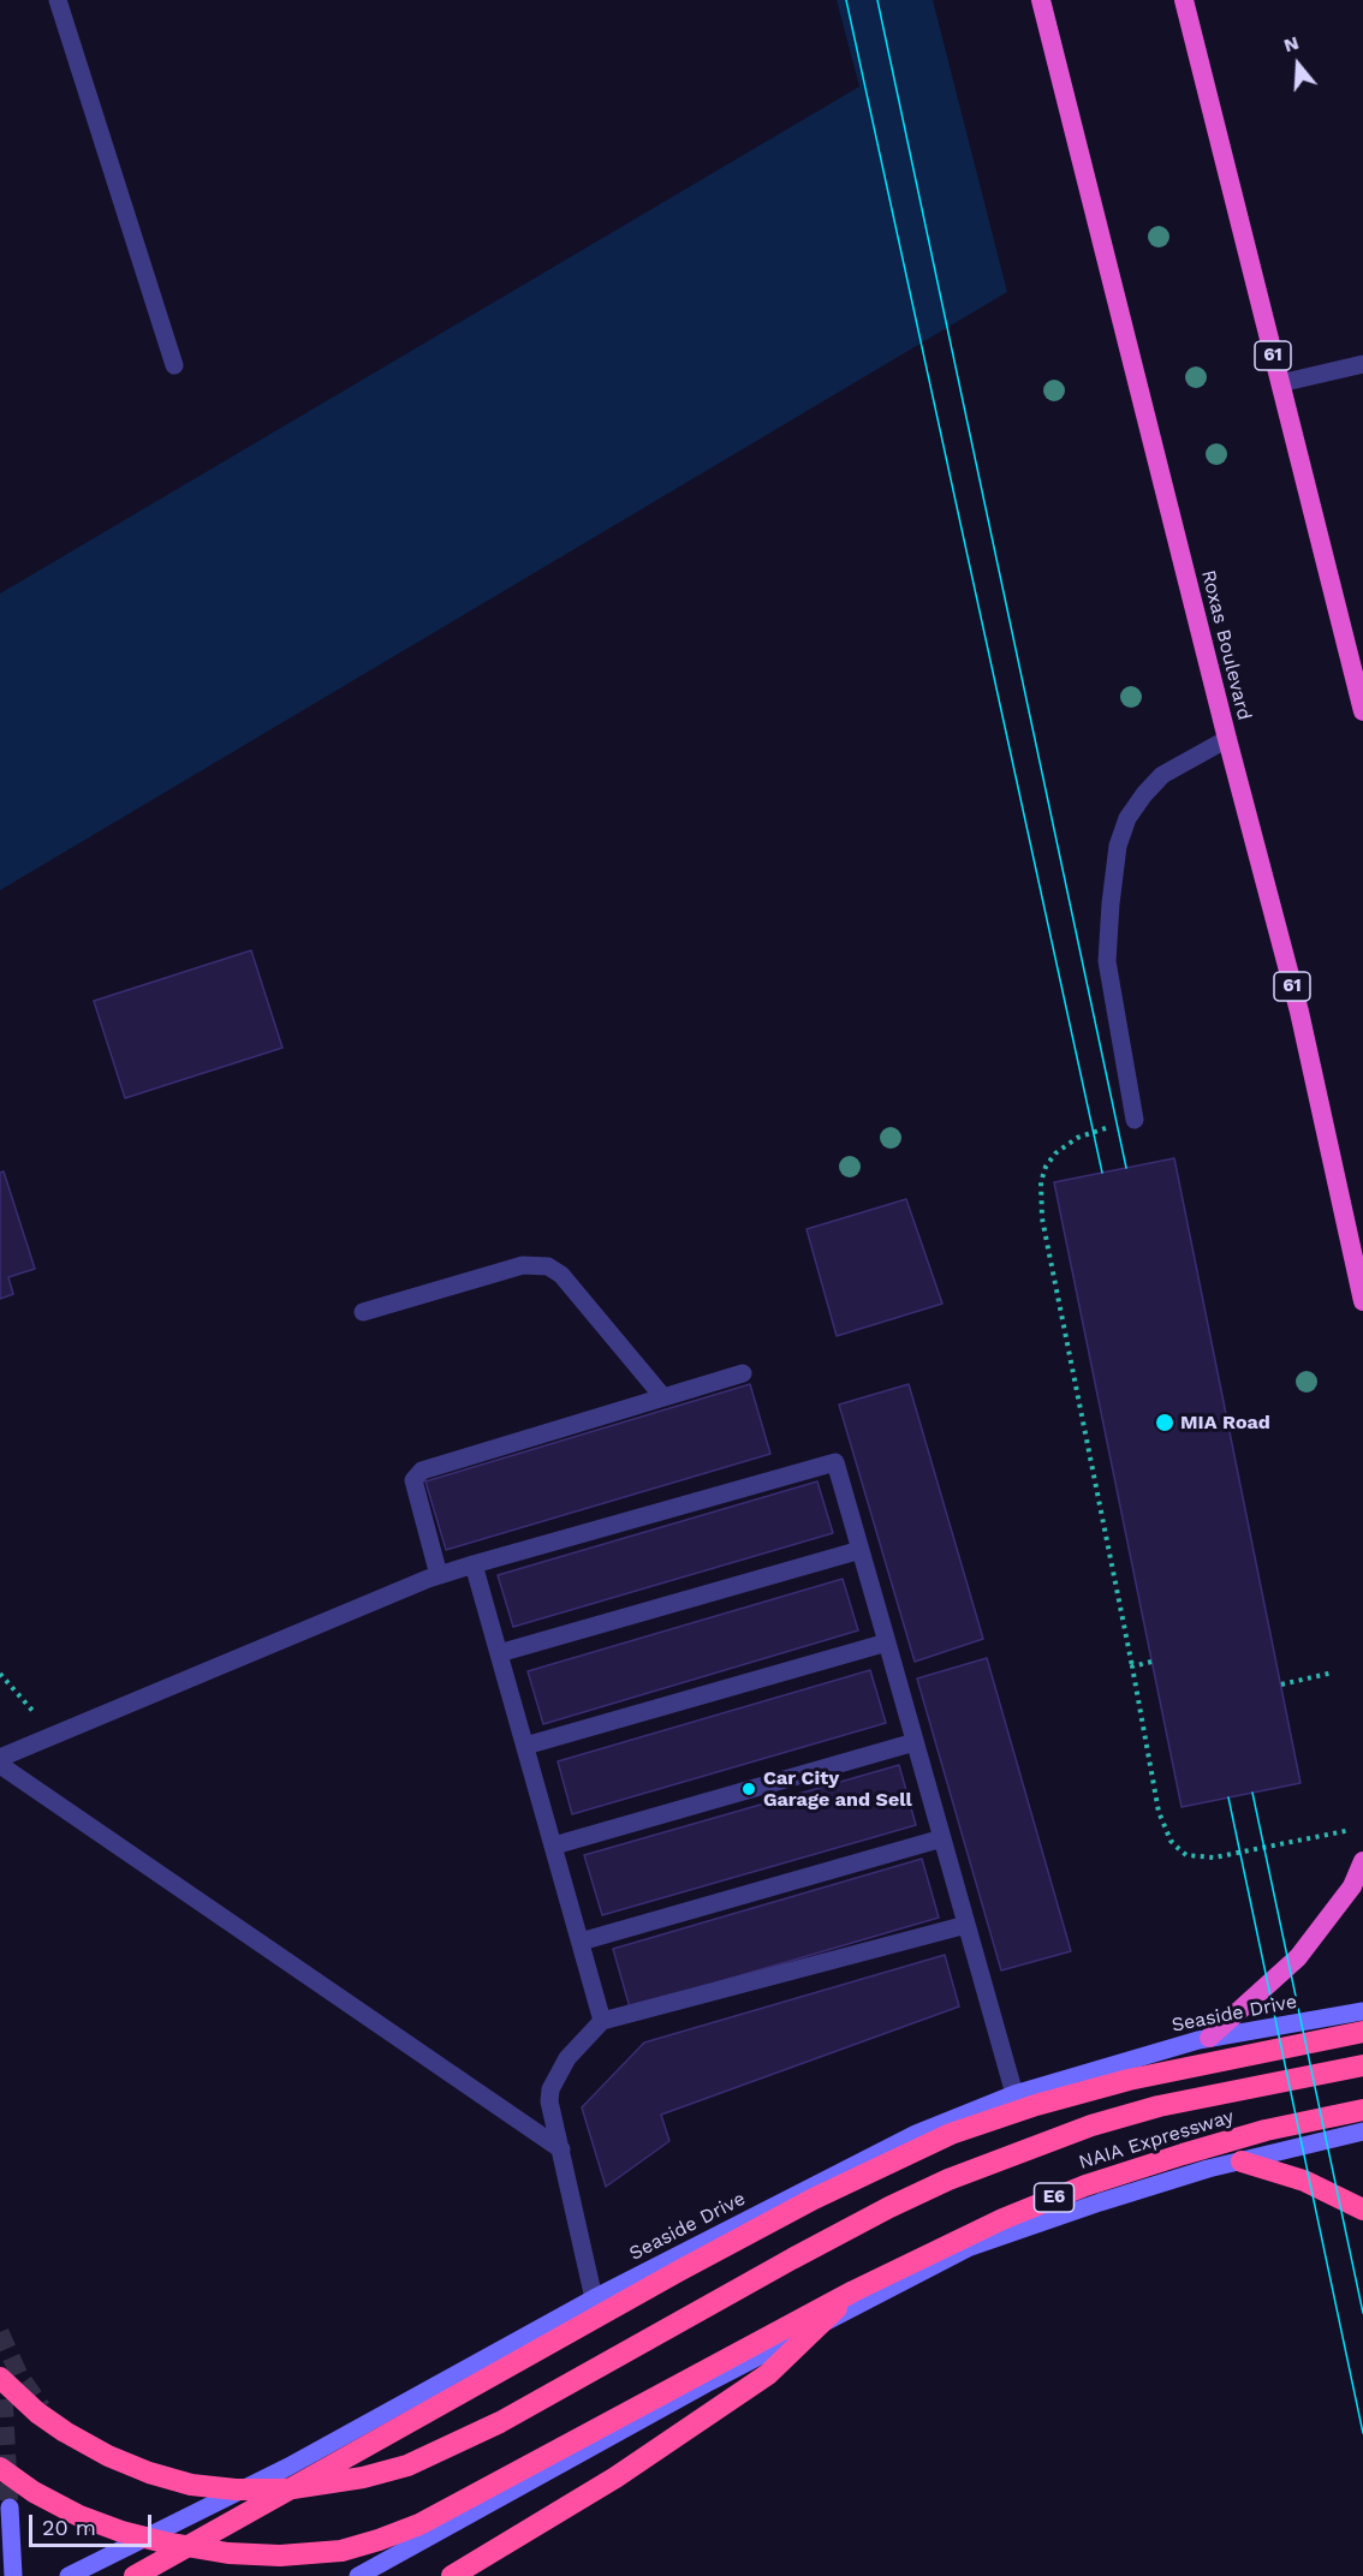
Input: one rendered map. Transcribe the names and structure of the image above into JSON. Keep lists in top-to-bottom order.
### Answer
{
  "streets": {
    "highway": [
      "61",
      "Roxas Boulevard",
      "NAIA Expressway",
      "E6"
    ],
    "main road": ["Seaside Drive"]
  },
  "places": ["MIA Road", "Car City Garage and Sell"],
  "scale_bar": "20 m",
  "north": "top"
}
